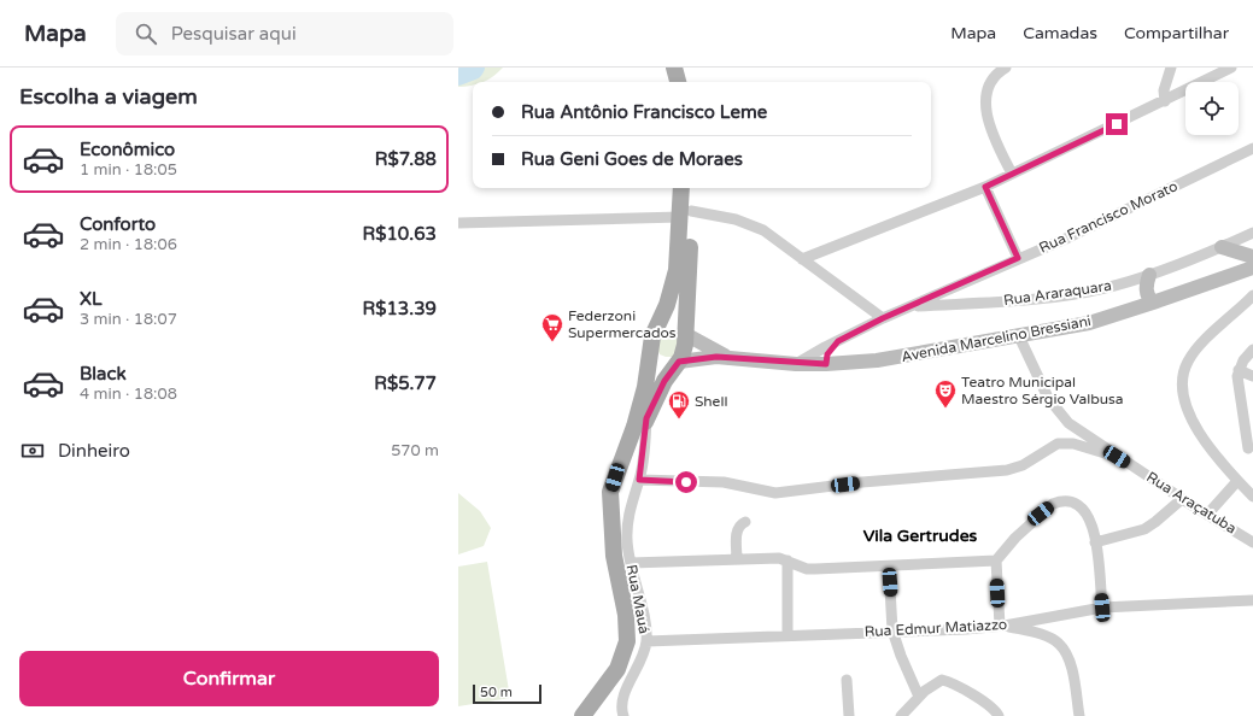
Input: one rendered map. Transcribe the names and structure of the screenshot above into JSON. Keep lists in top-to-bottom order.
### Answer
{
  "streets": {
    "street": [
      "Rua Francisco Morato",
      "Rua Araraquara",
      "Avenida Marcelino Bressiani",
      "Rua Araçatuba",
      "Rua Mauá",
      "Rua Edmur Matiazzo"
    ]
  },
  "crossings": [
    ["Rua Francisco Morato", "Rua Araraquara"],
    ["Avenida Marcelino Bressiani", "Rua Araçatuba"],
    ["Rua Mauá", "Rua Edmur Matiazzo"]
  ],
  "districts": ["Vila Gertrudes"],
  "places": {
    "supermarket": ["Federzoni Supermercados"],
    "theatre": ["Teatro Municipal Maestro Sérgio Valbusa"],
    "fuel station": ["Shell"]
  },
  "scale_bar": "50 m",
  "page": {
    "header": "Mapa",
    "search": "Pesquisar aqui",
    "nav": ["Mapa", "Camadas", "Compartilhar"],
    "heading": "Escolha a viagem",
    "banner": ["Rua Antônio Francisco Leme", "Rua Geni Goes de Moraes"],
    "list": [
      {
        "name": "Econômico",
        "note": "1 min · 18:05",
        "value": "R$7.88"
      },
      {
        "name": "Conforto",
        "note": "2 min · 18:06",
        "value": "R$10.63"
      },
      {
        "name": "XL",
        "note": "3 min · 18:07",
        "value": "R$13.39"
      },
      {
        "name": "Black",
        "note": "4 min · 18:08",
        "value": "R$5.77"
      }
    ],
    "pay": ["Dinheiro", "570 m"],
    "buttons": "Confirmar",
    "scale": "50 m"
  }
}
